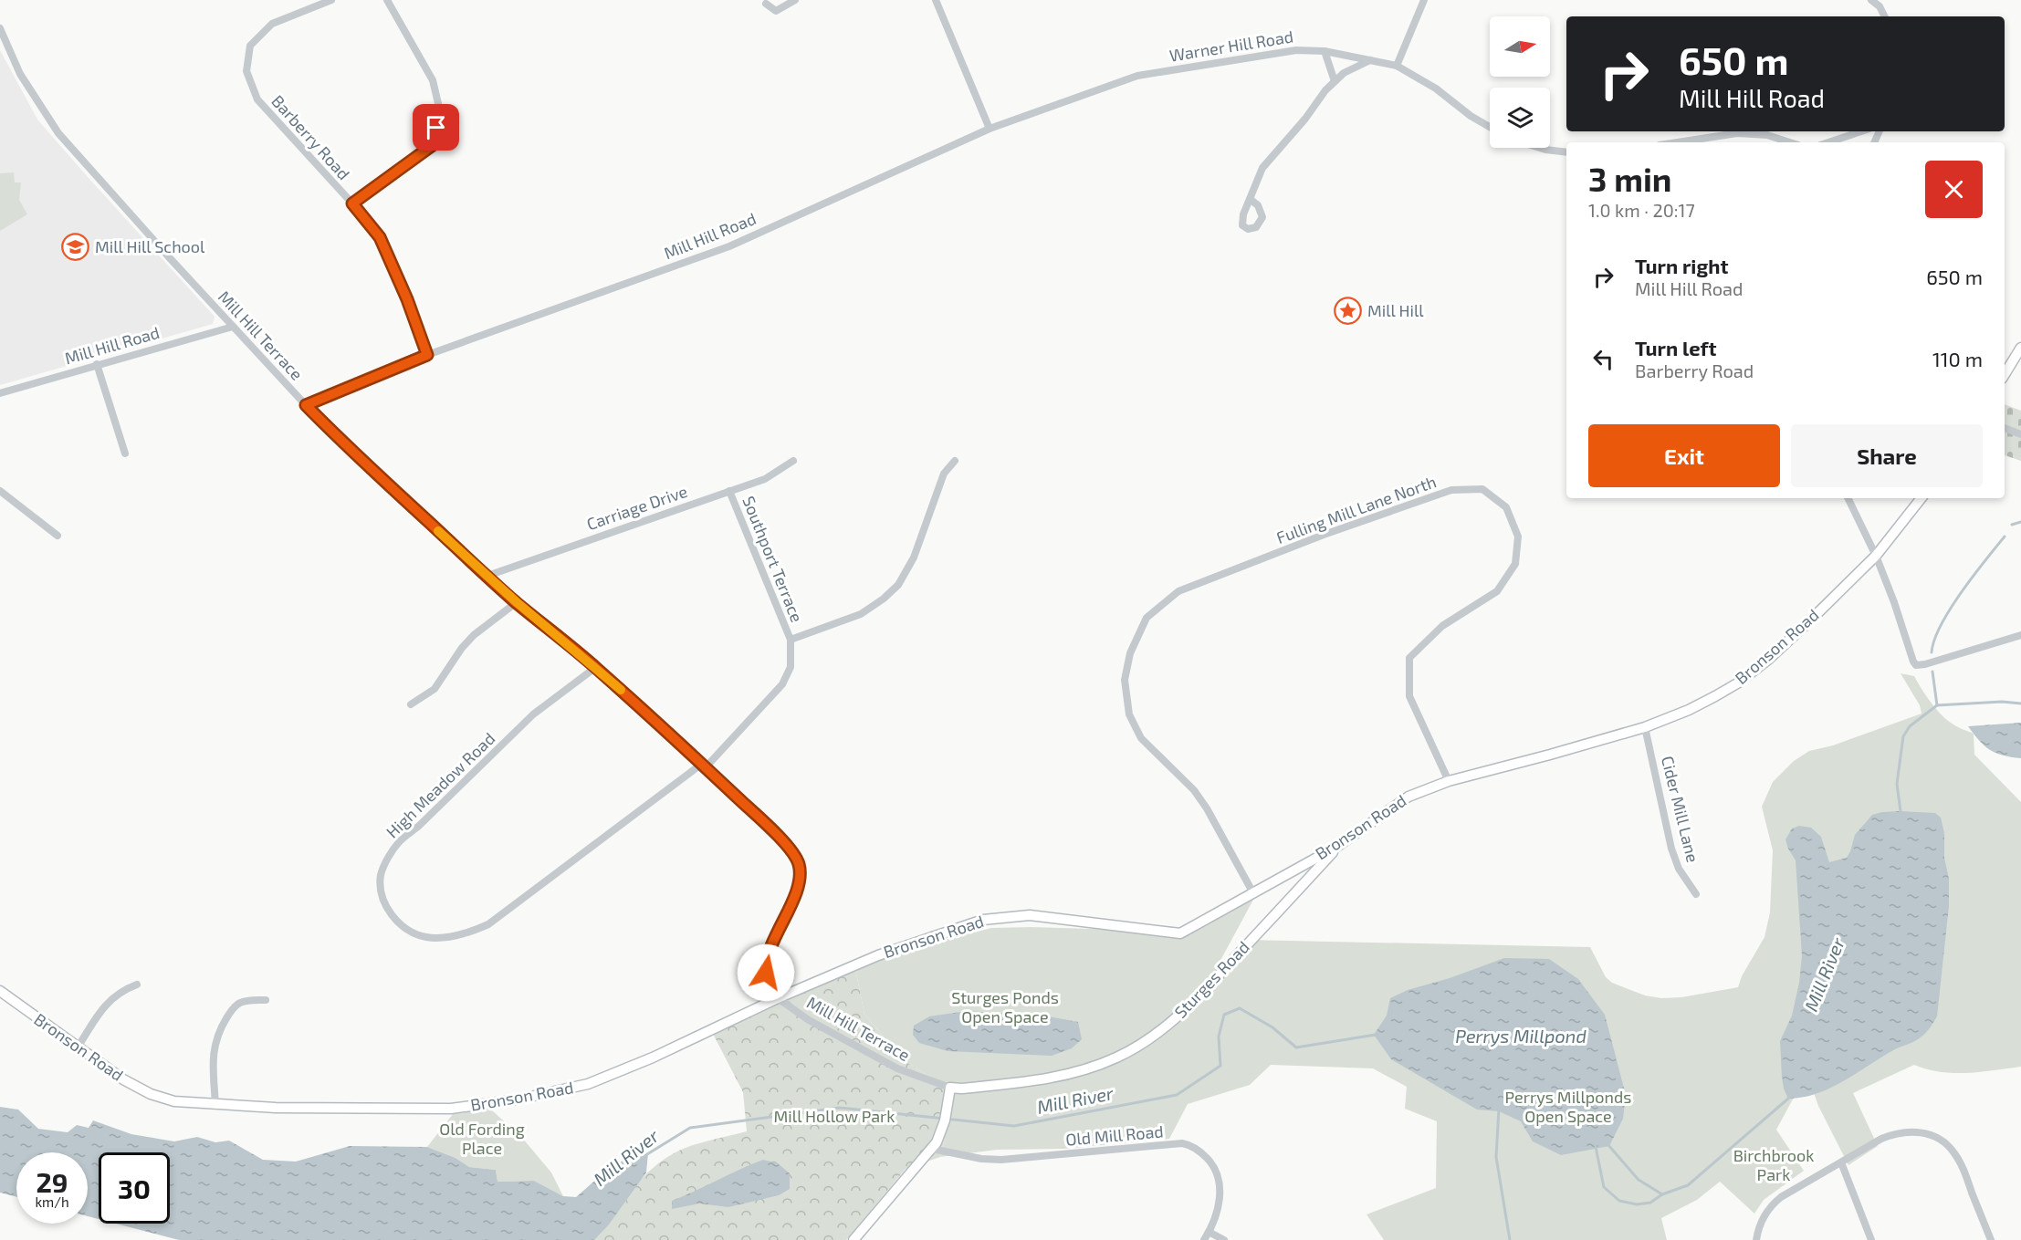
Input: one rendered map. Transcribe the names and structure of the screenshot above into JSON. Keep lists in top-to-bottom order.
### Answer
{
  "streets": {
    "main road": ["Bronson Road", "Sturges Road"],
    "street": [
      "Warner Hill Road",
      "Barberry Road",
      "Mill Hill Road",
      "Mill Hill Terrace",
      "Carriage Drive",
      "Fulling Mill Lane North",
      "Southport Terrace",
      "High Meadow Road",
      "Cider Mill Lane",
      "Old Mill Road"
    ]
  },
  "crossings": [
    ["Warner Hill Road", "Mill Hill Road"],
    ["Barberry Road", "Mill Hill Road"],
    ["Mill Hill Road", "Mill Hill Terrace"],
    ["Mill Hill Terrace", "Carriage Drive"],
    ["Mill Hill Terrace", "Bronson Road"],
    ["Mill Hill Terrace", "High Meadow Road"],
    ["Mill Hill Terrace", "Sturges Road"],
    ["Carriage Drive", "Southport Terrace"],
    ["Fulling Mill Lane North", "Bronson Road"],
    ["Southport Terrace", "High Meadow Road"],
    ["Bronson Road", "Cider Mill Lane"],
    ["Bronson Road", "Sturges Road"]
  ],
  "water": ["Mill River", "Perrys Millpond"],
  "parks": [
    "Sturges Ponds Open Space",
    "Perrys Millponds Open Space",
    "Mill Hollow Park",
    "Old Fording Place",
    "Birchbrook Park"
  ],
  "places": {
    "school or university": ["Mill Hill School"],
    "place": ["Mill Hill"]
  },
  "north": "right",
  "page": {
    "turn": ["650 m", "Mill Hill Road"],
    "heading": ["3 min", "1.0 km · 20:17"],
    "list": [
      {
        "name": "Turn right",
        "note": "Mill Hill Road",
        "value": "650 m"
      },
      {
        "name": "Turn left",
        "note": "Barberry Road",
        "value": "110 m"
      }
    ],
    "buttons": ["Exit", "Share"],
    "speed": "29 km/h",
    "limit": "30"
  }
}
